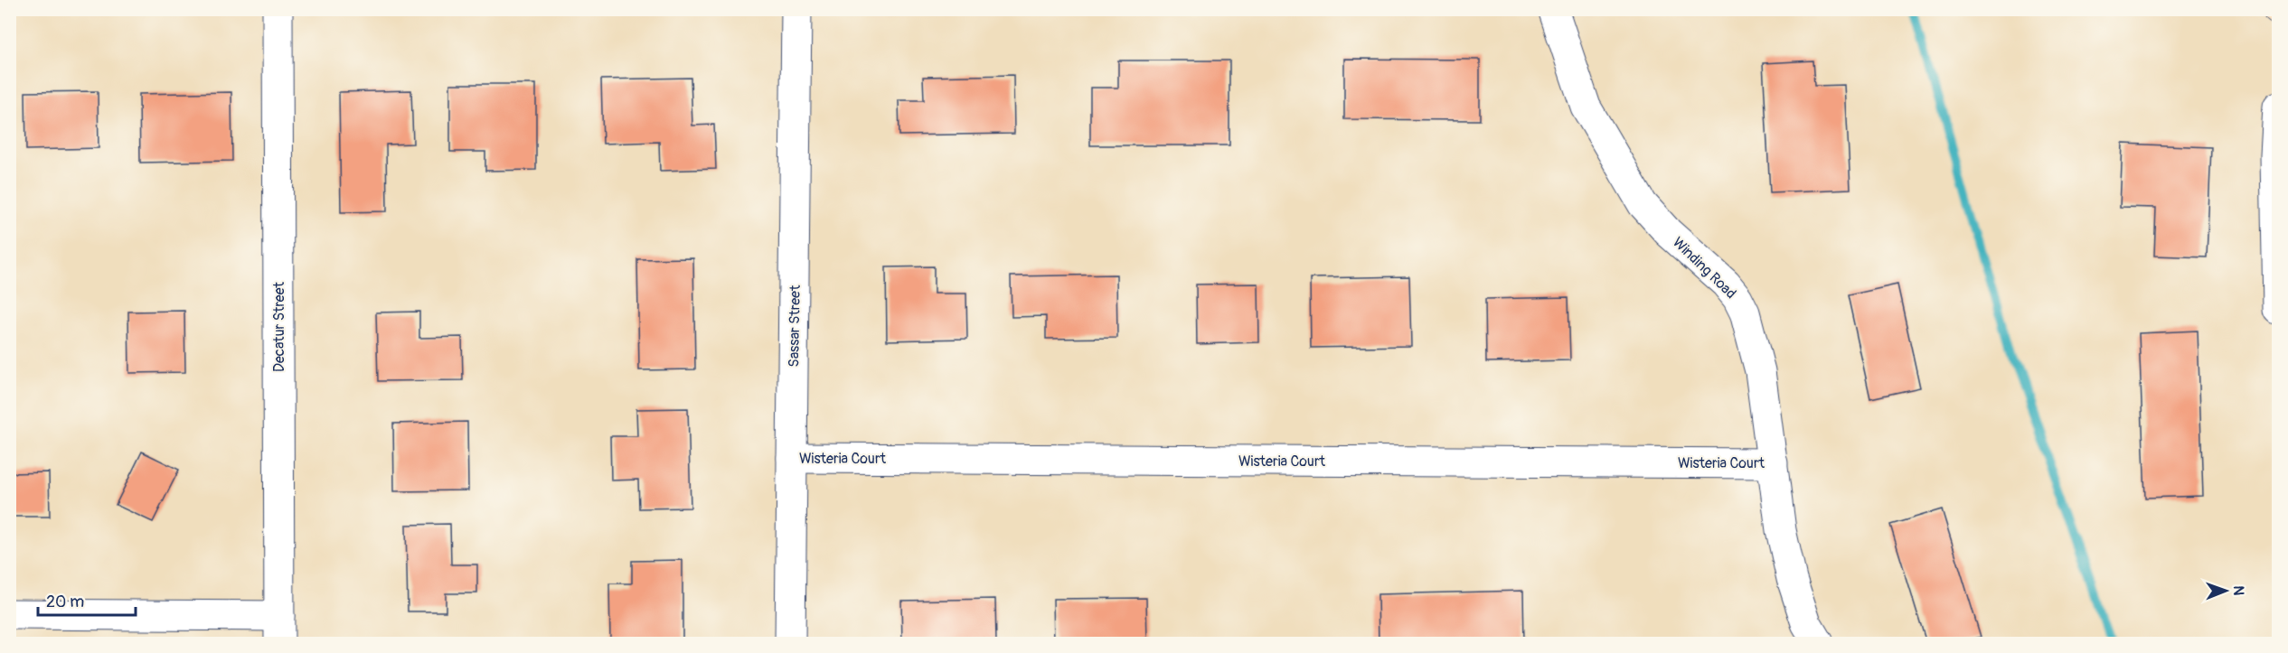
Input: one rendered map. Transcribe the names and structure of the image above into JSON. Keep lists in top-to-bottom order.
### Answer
{
  "streets": {
    "street": [
      "Winding Road",
      "Sassar Street",
      "Decatur Street",
      "Wisteria Court"
    ]
  },
  "crossings": [
    ["Winding Road", "Wisteria Court"],
    ["Sassar Street", "Wisteria Court"]
  ],
  "scale_bar": "20 m",
  "north": "right"
}
